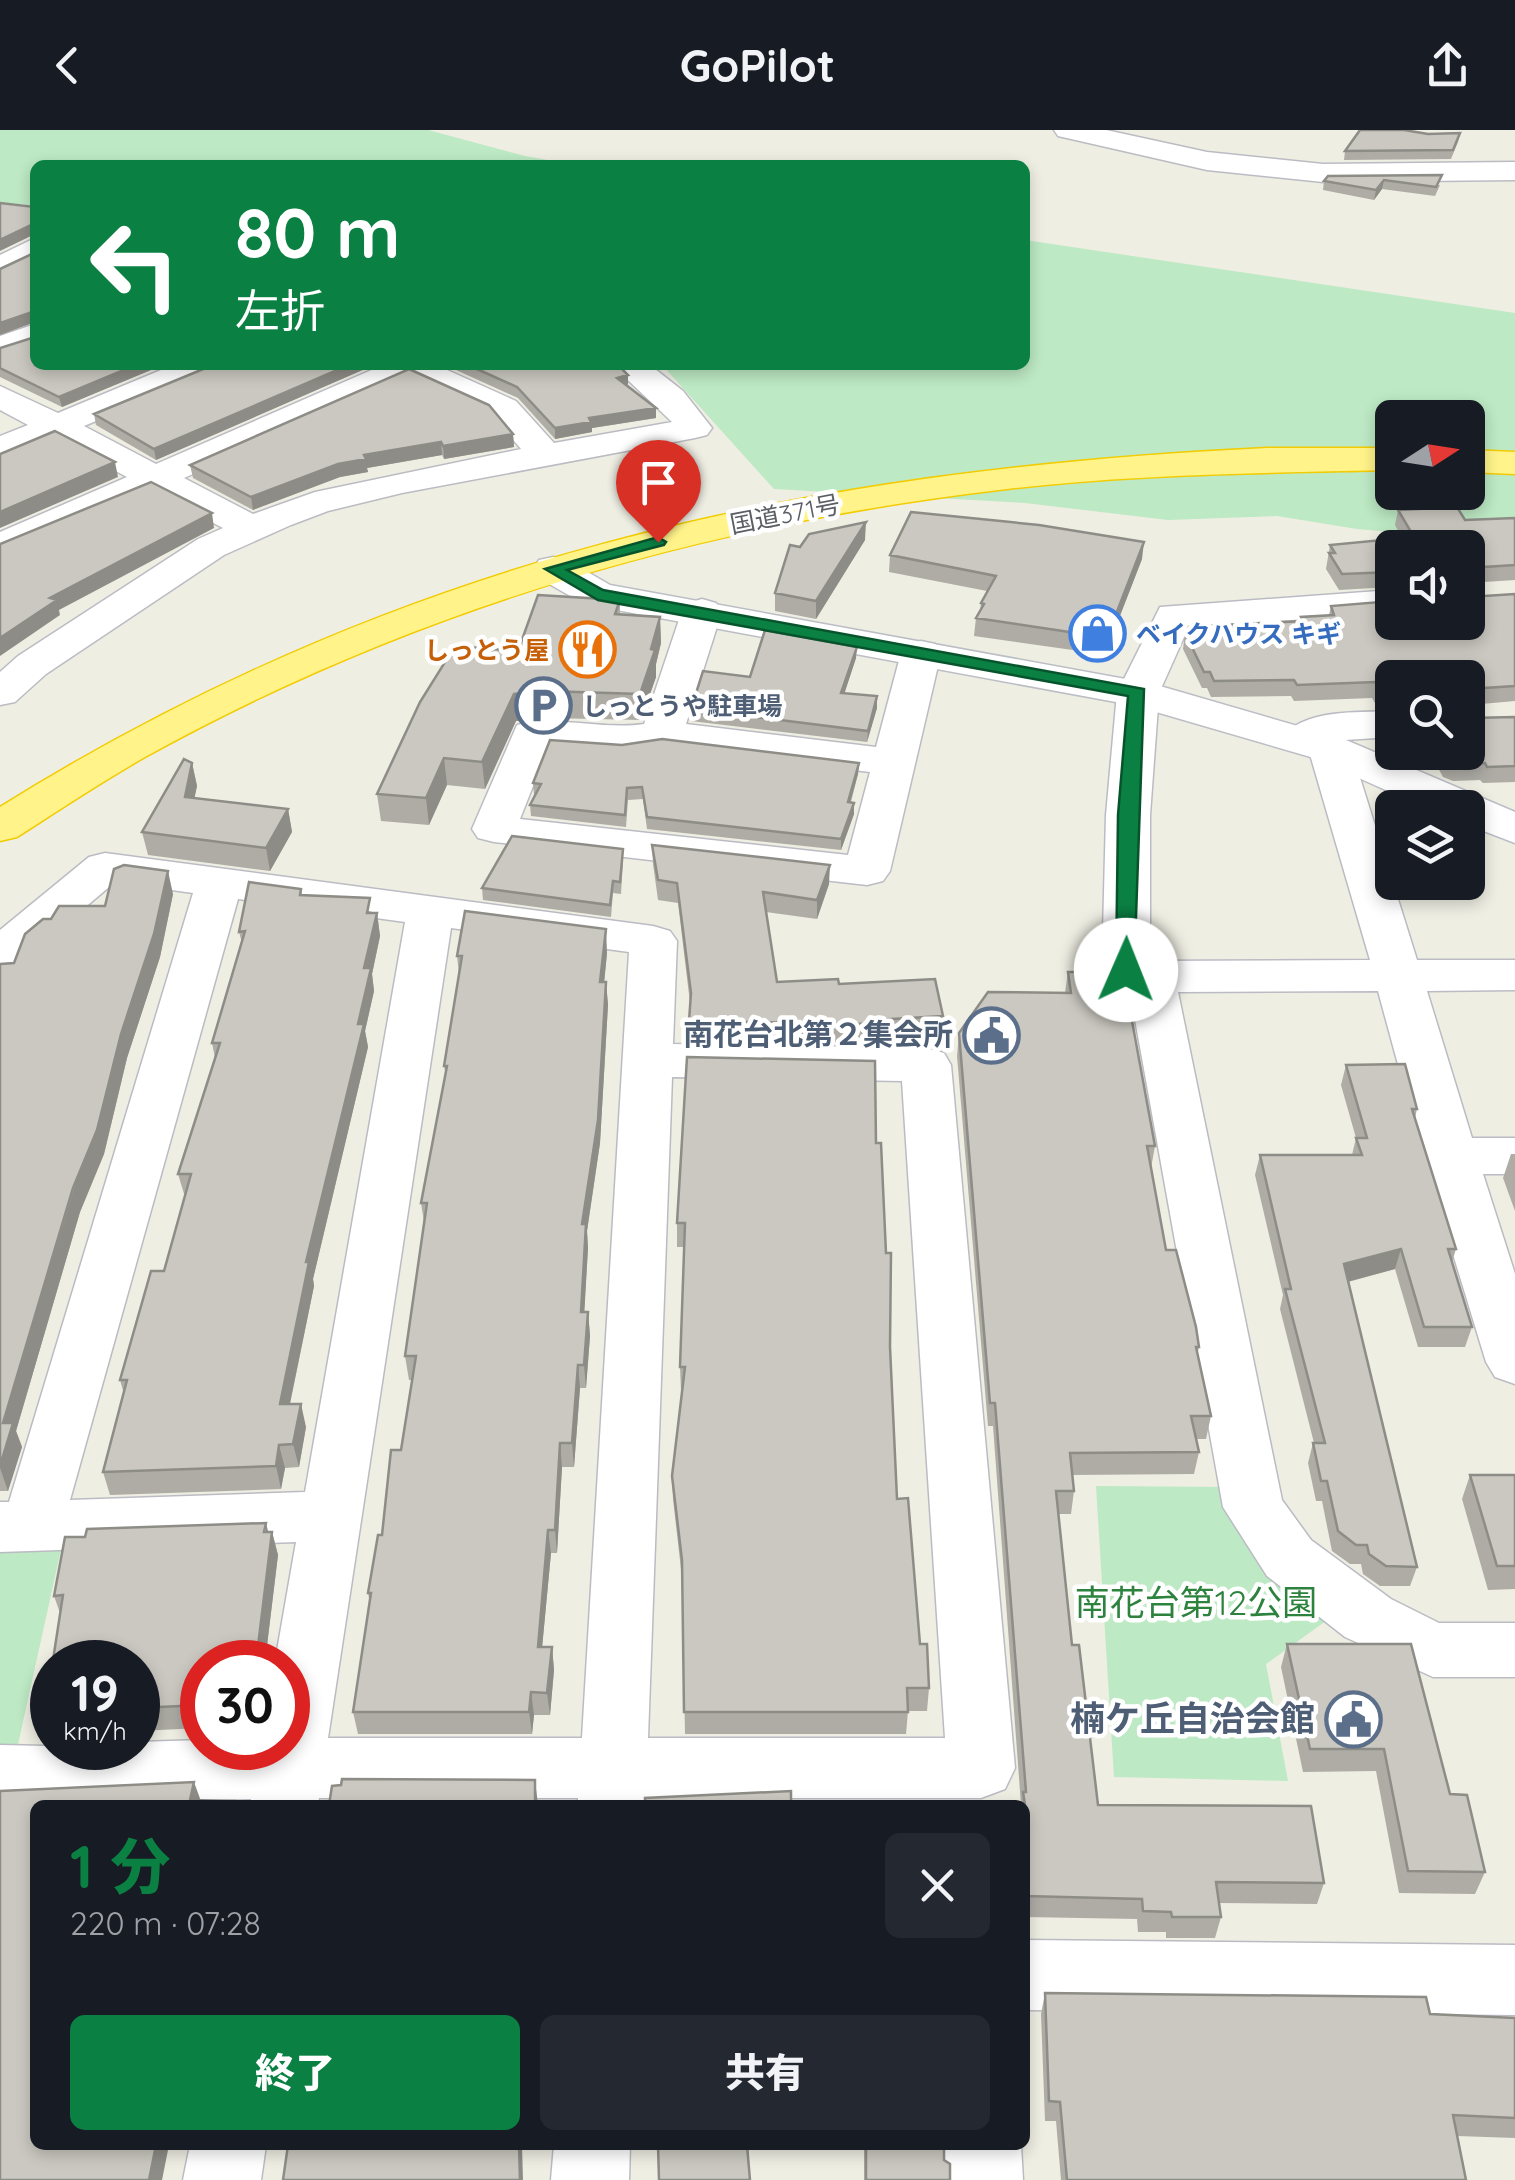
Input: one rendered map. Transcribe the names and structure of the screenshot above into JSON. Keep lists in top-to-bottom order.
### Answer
{
  "streets": {
    "highway": ["国道371号"]
  },
  "parks": ["南花台第12公園"],
  "places": {
    "shop": ["ベイクハウス キギ"],
    "restaurant": ["しっとう屋"],
    "parking": ["しっとうや駐車場"],
    "public building": ["南花台北第２集会所", "楠ケ丘自治会館"]
  },
  "north": "right",
  "page": {
    "header": "GoPilot",
    "turn": ["80 m", "左折"],
    "speed": "19 km/h",
    "limit": "30",
    "heading": ["1 分", "220 m · 07:28"],
    "buttons": ["終了", "共有"]
  }
}
